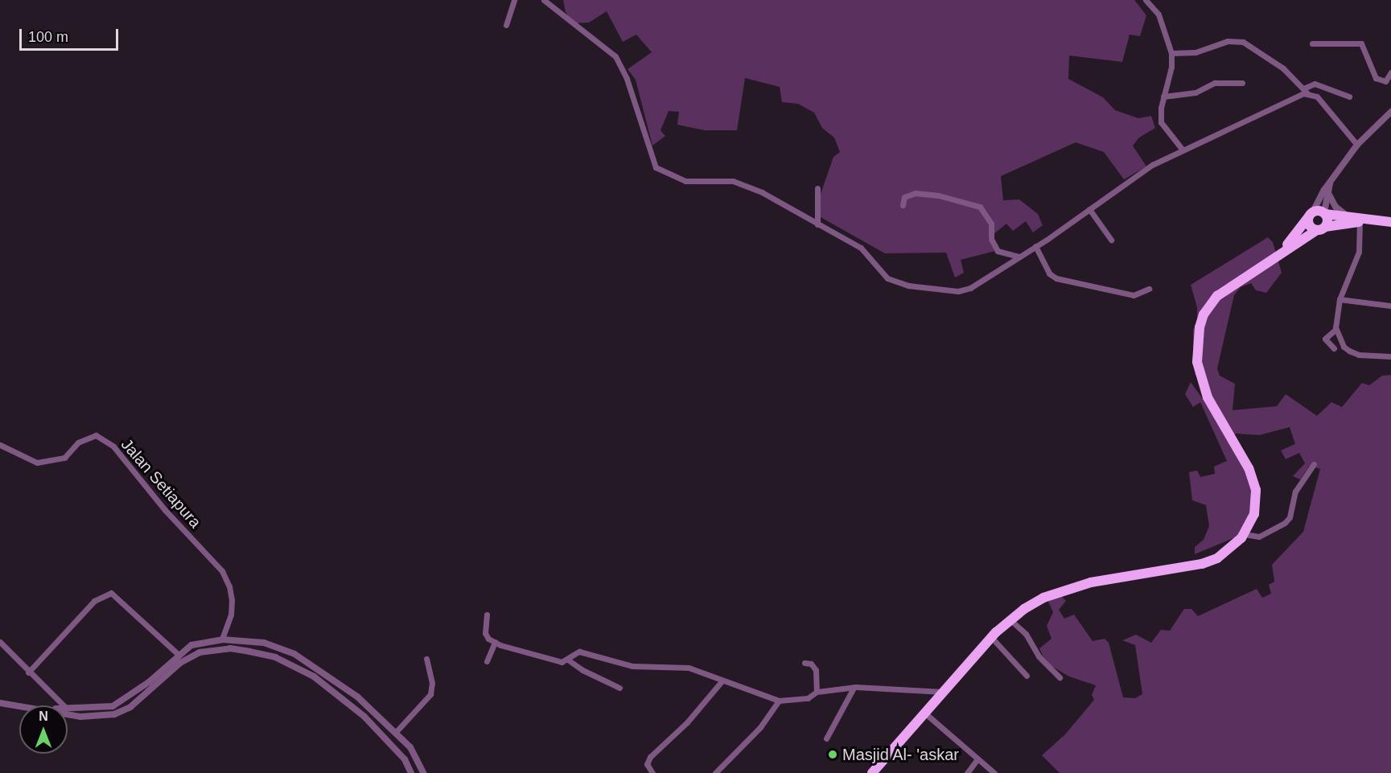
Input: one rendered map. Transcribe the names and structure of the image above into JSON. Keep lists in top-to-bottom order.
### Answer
{
  "streets": {
    "street": ["Jalan Setiapura"]
  },
  "places": ["Masjid Al- 'askar"],
  "scale_bar": "100 m",
  "north": "top"
}
